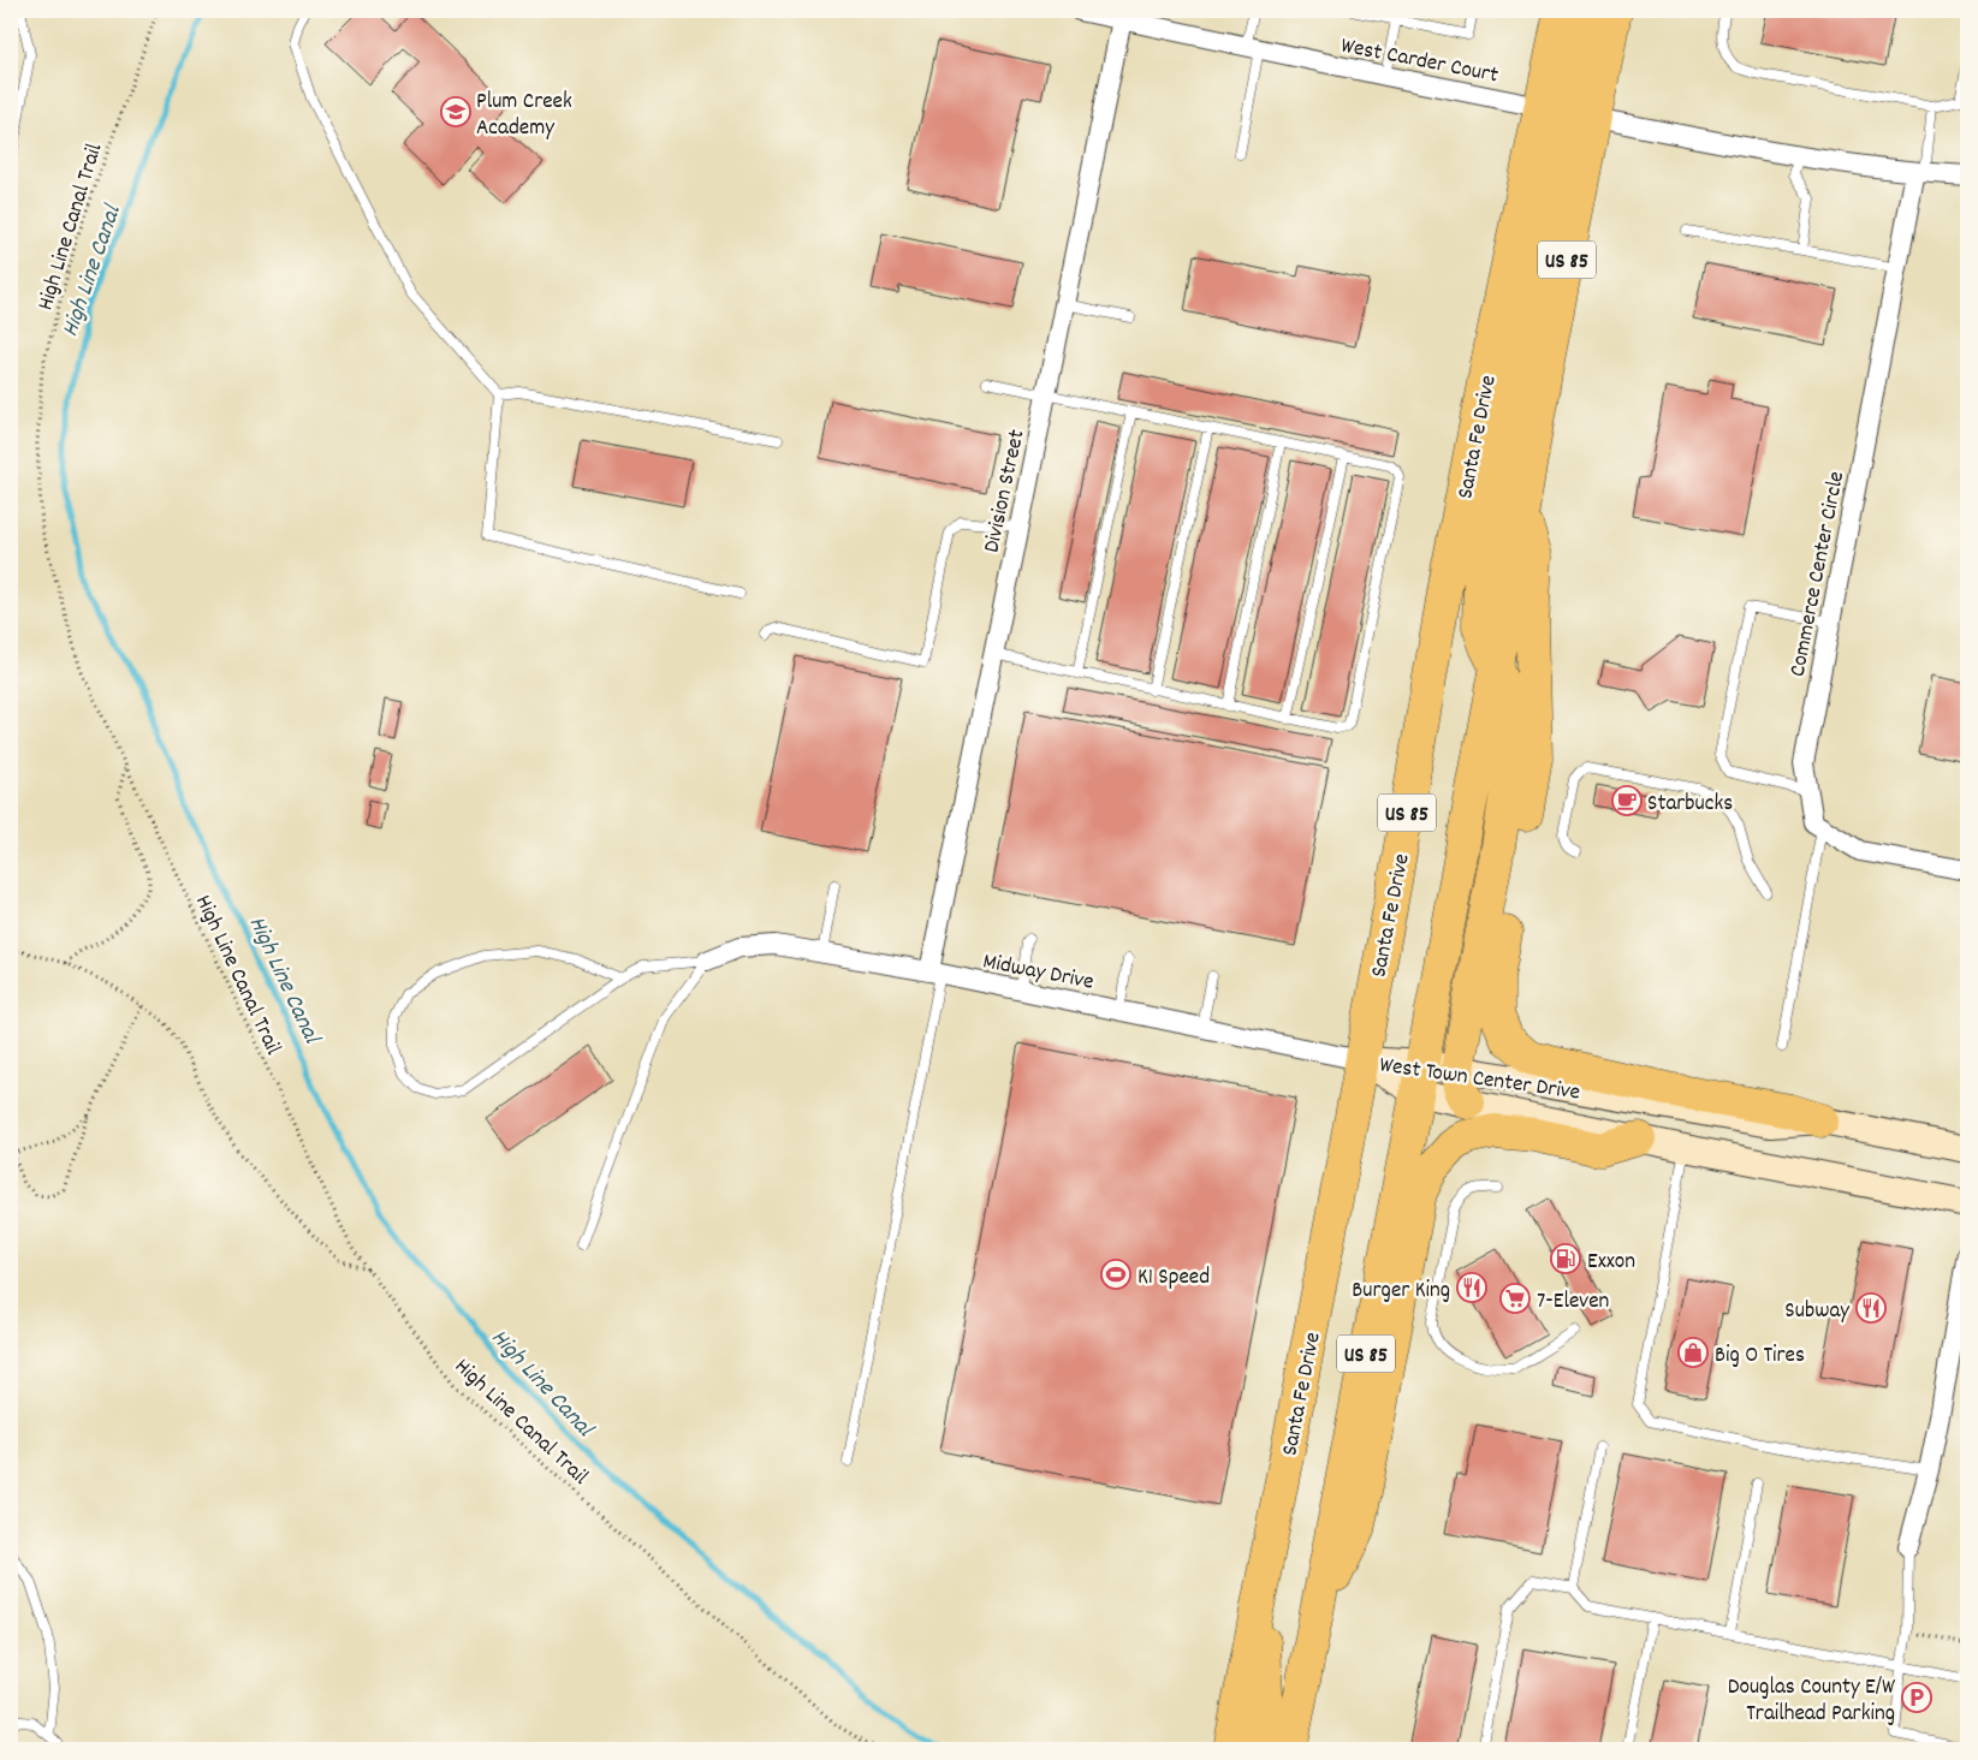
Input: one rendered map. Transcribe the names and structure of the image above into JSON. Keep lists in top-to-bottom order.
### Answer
{
  "streets": {
    "highway": ["US 85", "Santa Fe Drive"],
    "street": [
      "West Carder Court",
      "Division Street",
      "Commerce Center Circle",
      "Midway Drive",
      "West Town Center Drive"
    ],
    "path": ["High Line Canal Trail"]
  },
  "crossings": [
    ["West Carder Court", "Santa Fe Drive"],
    ["West Carder Court", "Division Street"],
    ["US 85", "West Town Center Drive"],
    ["Santa Fe Drive", "Midway Drive"],
    ["Santa Fe Drive", "West Town Center Drive"],
    ["Division Street", "Midway Drive"],
    ["Midway Drive", "West Town Center Drive"]
  ],
  "water": ["High Line Canal"],
  "places": {
    "school or university": ["Plum Creek Academy"],
    "cafe": ["Starbucks"],
    "fuel station": ["Exxon"],
    "sports": ["K1 Speed"],
    "restaurant": ["Burger King", "Subway"],
    "supermarket": ["7-Eleven"],
    "shop": ["Big O Tires"],
    "parking": ["Douglas County E/W Trailhead Parking"]
  }
}
